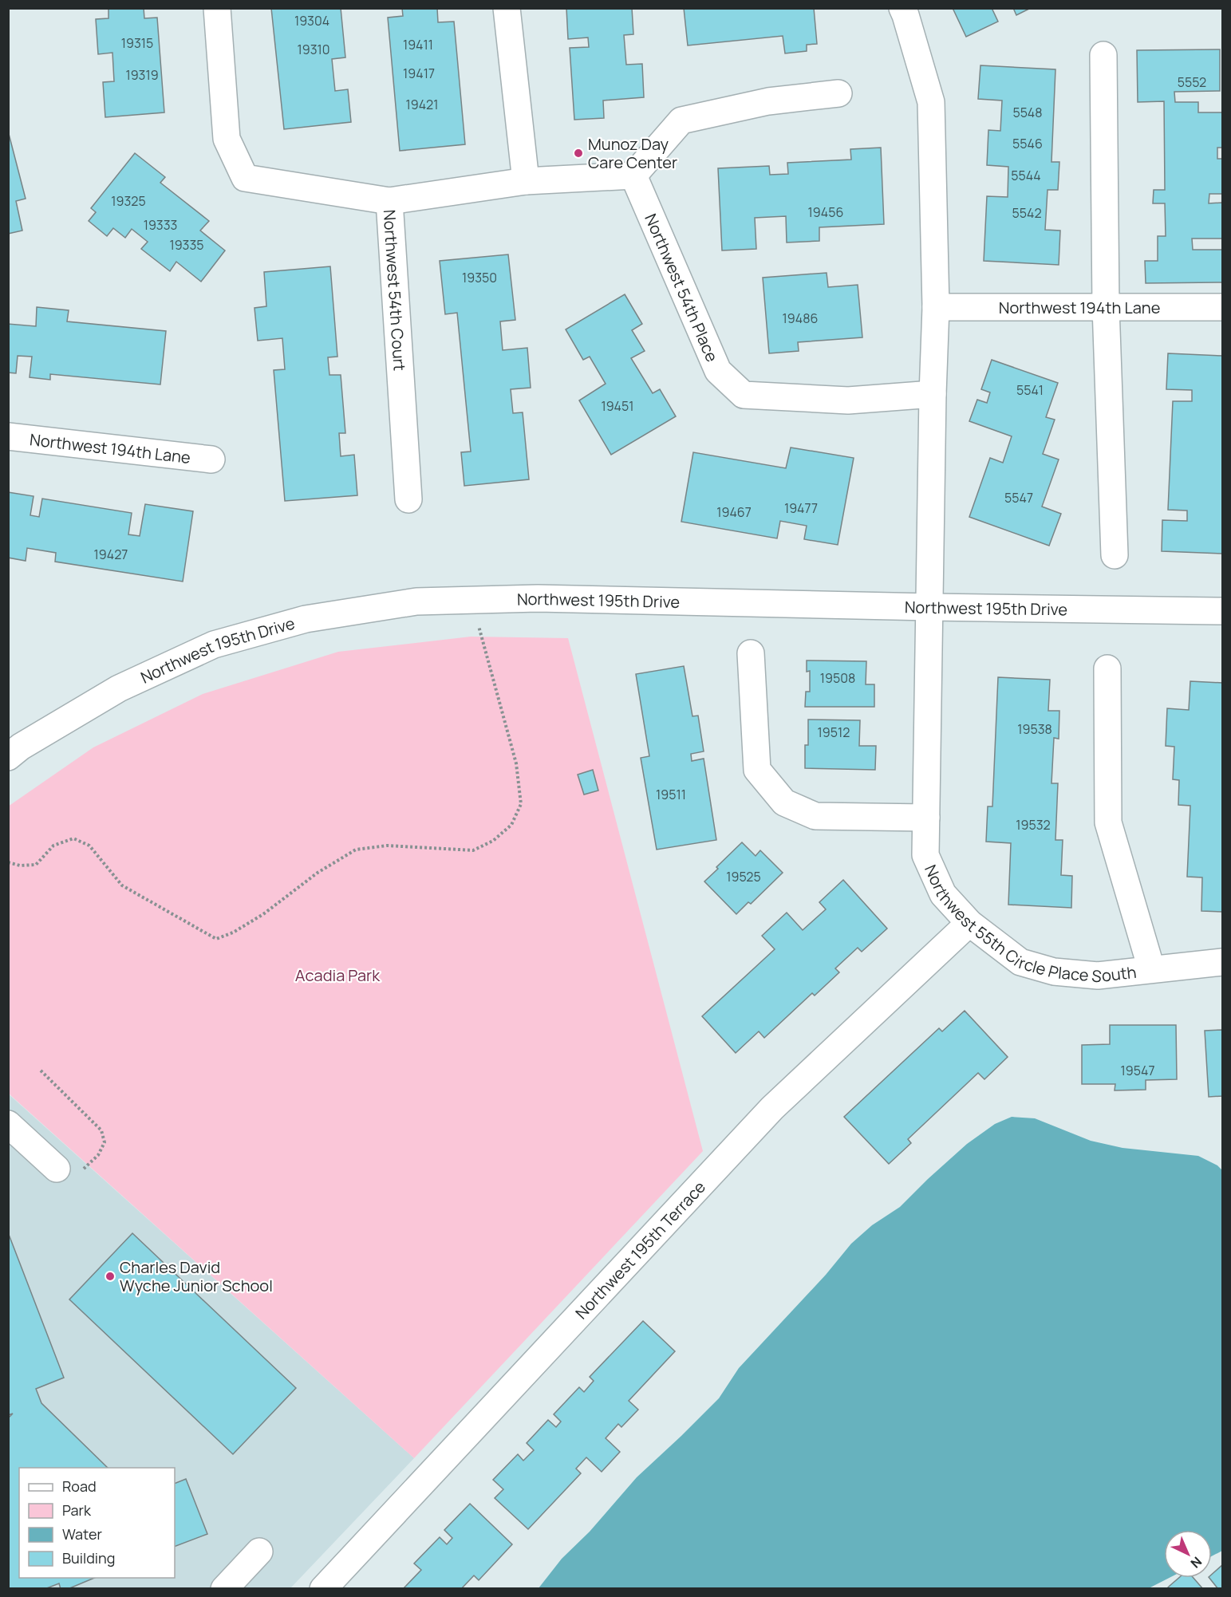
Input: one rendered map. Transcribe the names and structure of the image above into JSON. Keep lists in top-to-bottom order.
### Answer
{
  "streets": {
    "street": [
      "Northwest 54th Place",
      "Northwest 54th Court",
      "Northwest 194th Lane",
      "Northwest 195th Drive",
      "Northwest 55th Circle Place South",
      "Northwest 195th Terrace"
    ]
  },
  "crossings": [
    ["Northwest 54th Place", "Northwest 55th Circle Place South"],
    ["Northwest 194th Lane", "Northwest 55th Circle Place South"],
    ["Northwest 195th Drive", "Northwest 55th Circle Place South"],
    ["Northwest 55th Circle Place South", "Northwest 195th Terrace"]
  ],
  "parks": ["Acadia Park"],
  "places": ["Munoz Day Care Center", "Charles David Wyche Junior School"],
  "house_numbers": [
    "19304",
    "19315",
    "19411",
    "19310",
    "19417",
    "19319",
    "5552",
    "19421",
    "5548",
    "5546",
    "5544",
    "19325",
    "19456",
    "5542",
    "19333",
    "19335",
    "19350",
    "19486",
    "5541",
    "19451",
    "5547",
    "19477",
    "19467",
    "19427",
    "19508",
    "19538",
    "19512",
    "19511",
    "19532",
    "19525",
    "19547"
  ],
  "legend": [
    "Road",
    "Park",
    "Water",
    "Building"
  ],
  "north": "bottom right"
}
